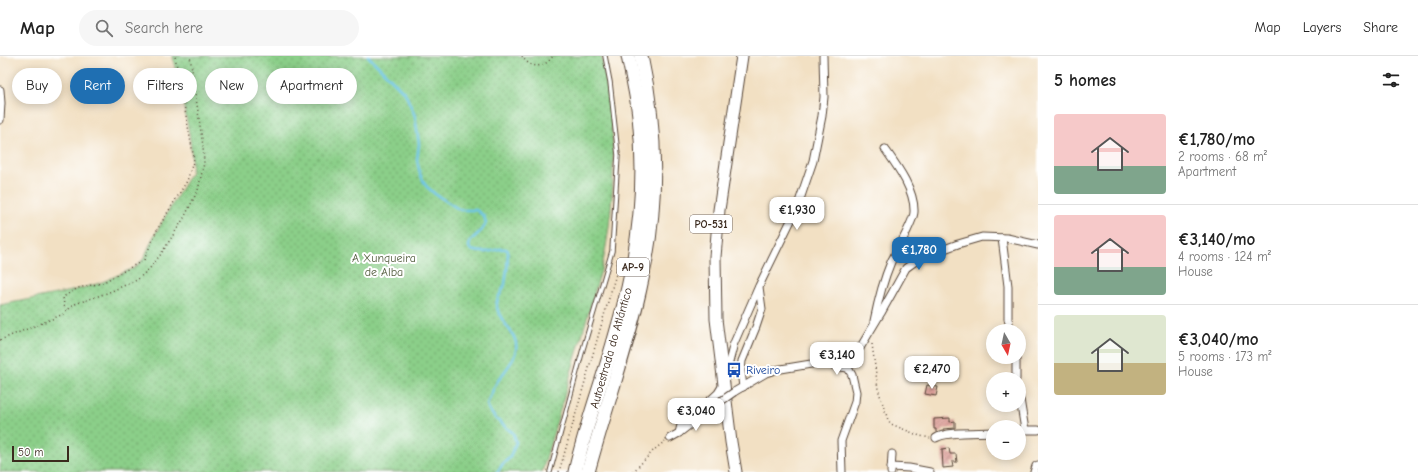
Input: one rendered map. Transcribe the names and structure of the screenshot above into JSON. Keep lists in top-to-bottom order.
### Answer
{
  "streets": {
    "highway": ["AP-9", "Autoestrada do Atlántico"],
    "main road": ["PO-531"]
  },
  "parks": ["A Xunqueira de Alba"],
  "places": {
    "bus stop": ["Riveiro"]
  },
  "scale_bar": "50 m",
  "north": "bottom",
  "page": {
    "header": "Map",
    "search": "Search here",
    "nav": ["Map", "Layers", "Share"],
    "heading": "5 homes",
    "chip": [
      "Buy",
      "Rent",
      "Filters",
      "New",
      "Apartment"
    ],
    "list": [
      {
        "name": "€1,780/mo",
        "note": "2 rooms · 68 m² · Apartment"
      },
      {
        "name": "€3,140/mo",
        "note": "4 rooms · 124 m² · House"
      },
      {
        "name": "€3,040/mo",
        "note": "5 rooms · 173 m² · House"
      }
    ],
    "price": [
      "€1,930",
      "€1,780",
      "€3,140",
      "€2,470",
      "€3,040"
    ],
    "map_buttons": ["+", "−"],
    "scale": "50 m"
  }
}
